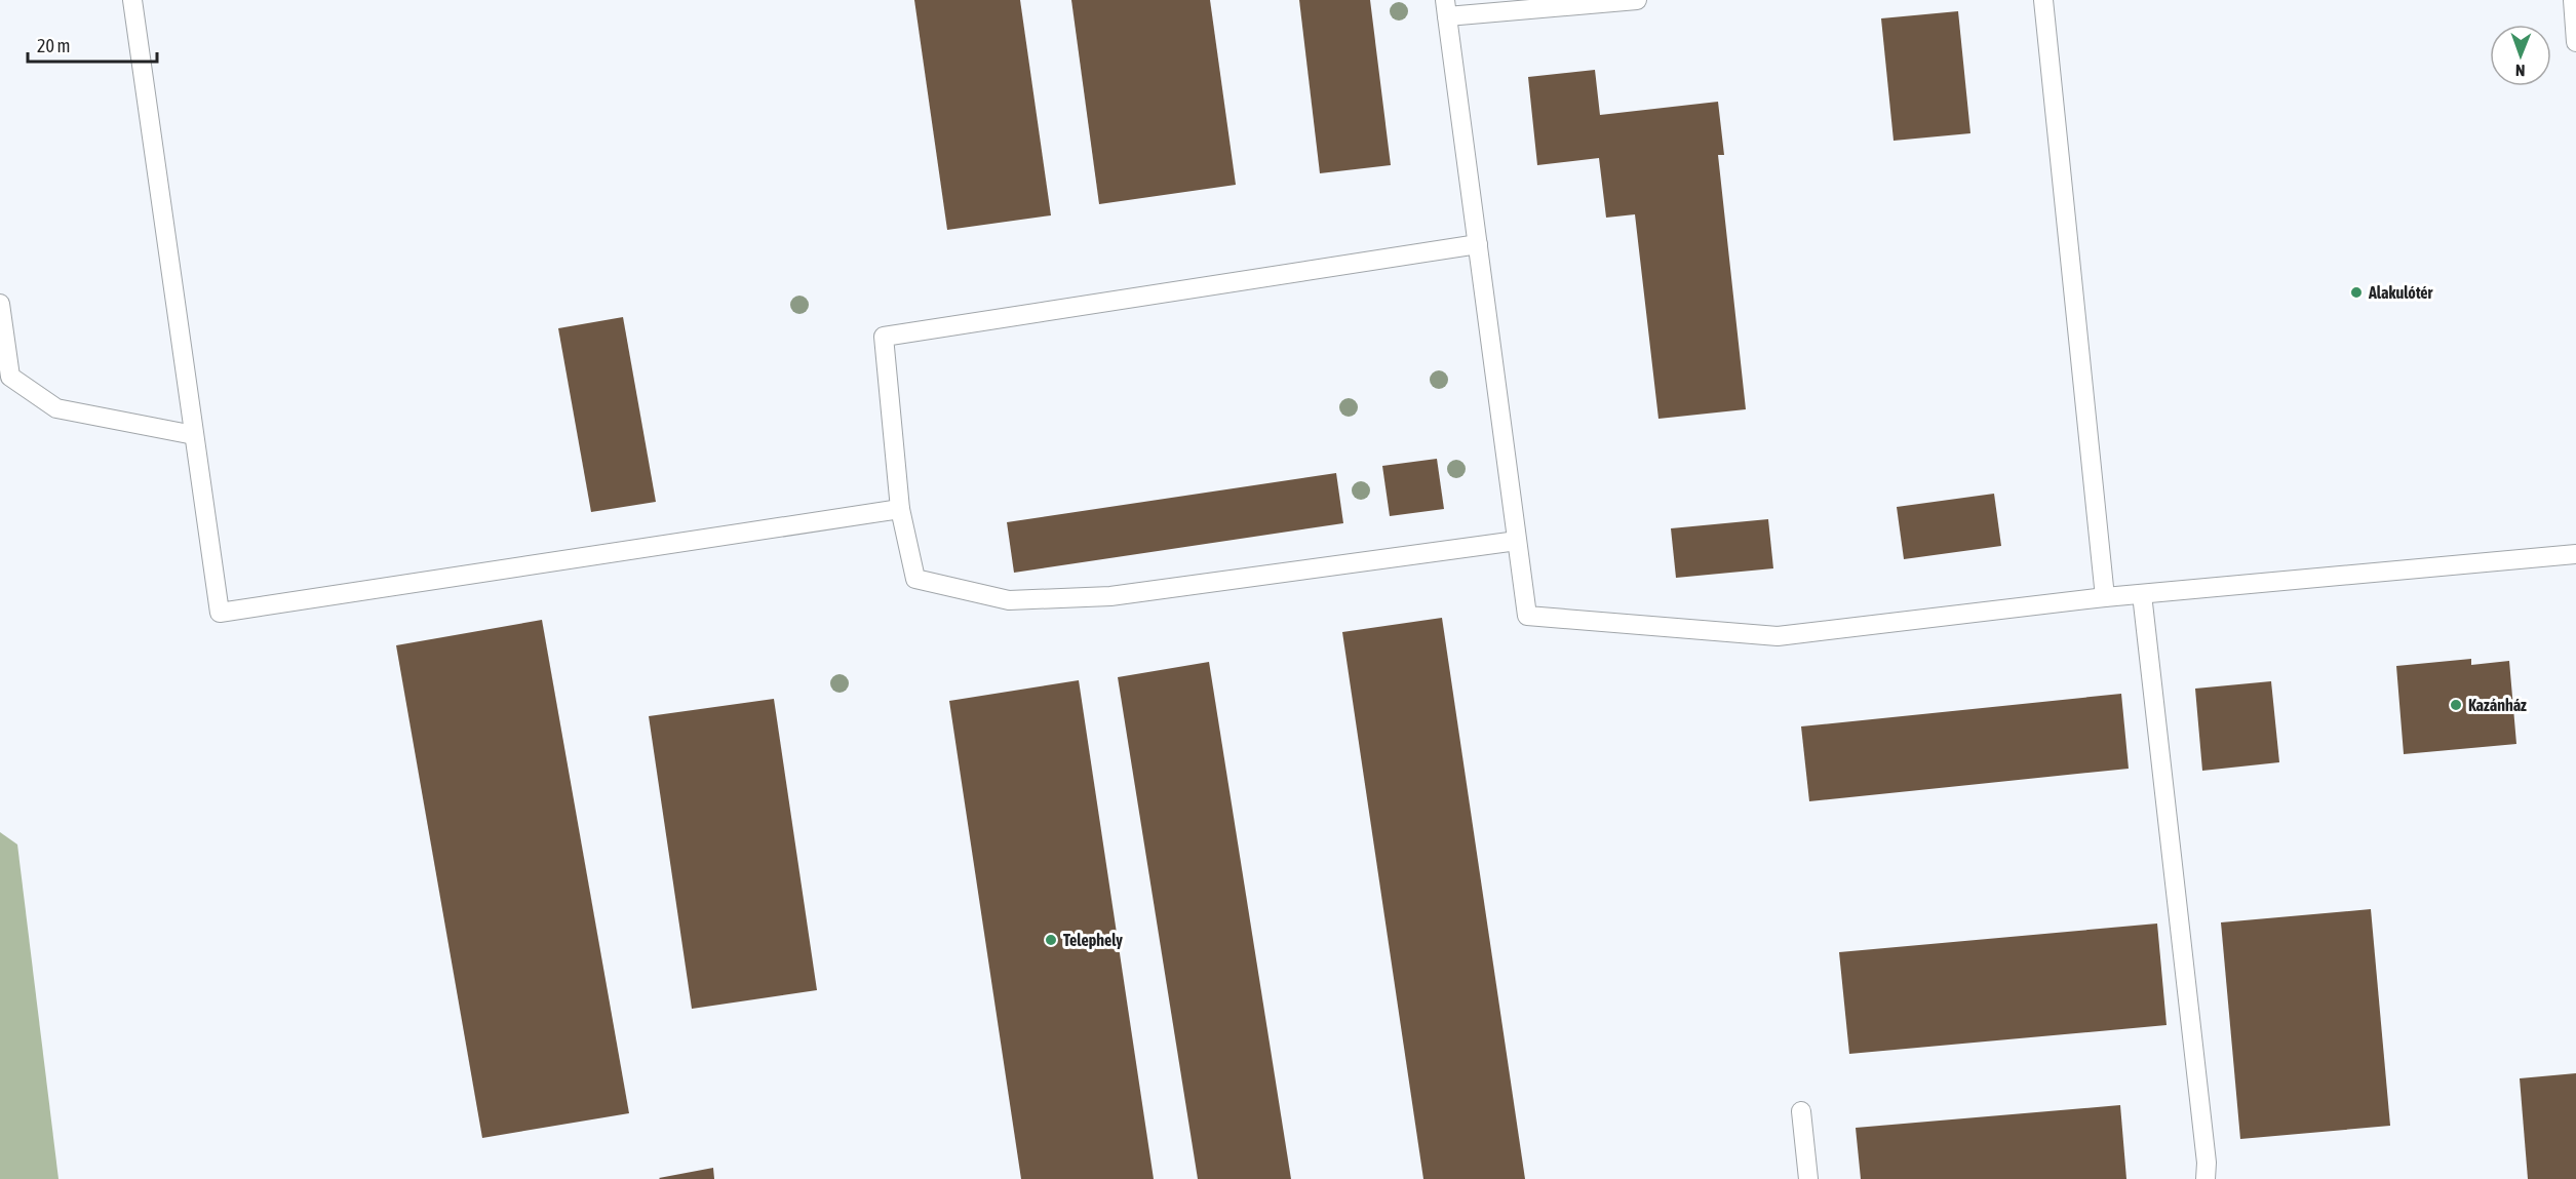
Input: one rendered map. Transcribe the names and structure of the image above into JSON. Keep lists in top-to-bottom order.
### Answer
{
  "places": ["Alakulótér", "Kazánház", "Telephely"],
  "scale_bar": "20 m",
  "north": "bottom"
}
